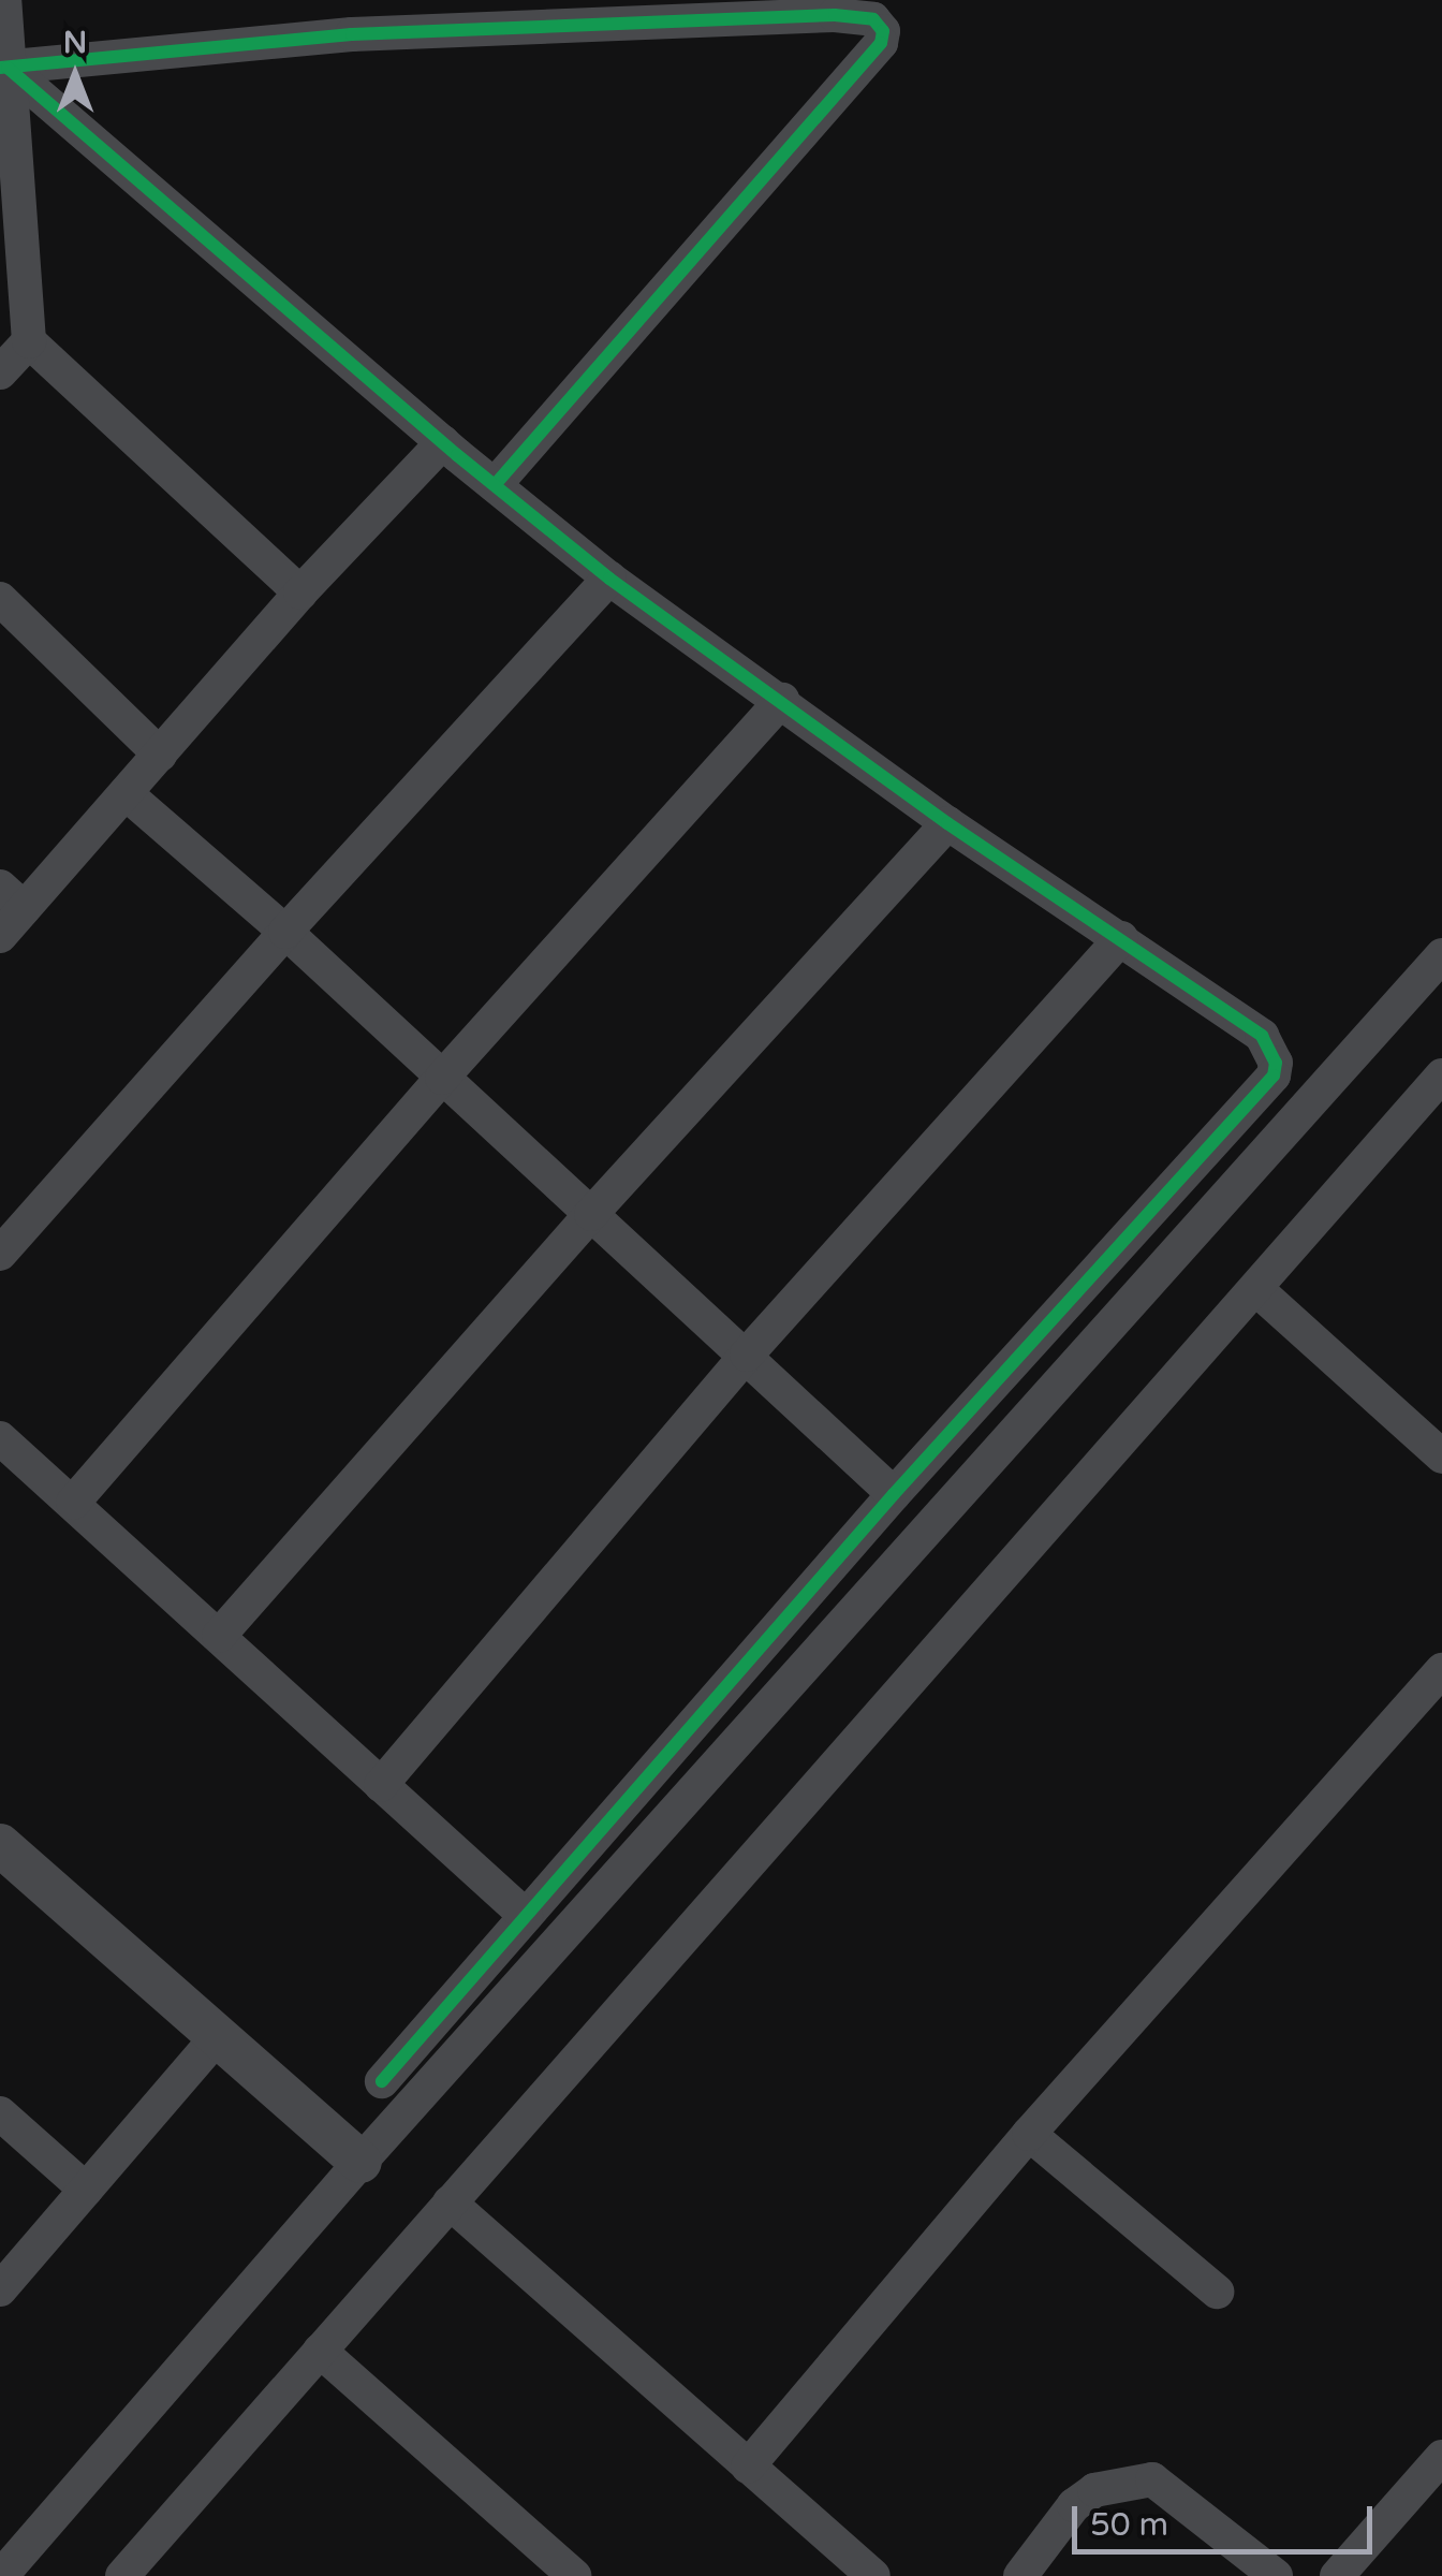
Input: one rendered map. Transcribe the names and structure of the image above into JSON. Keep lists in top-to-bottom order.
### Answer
{
  "scale_bar": "50 m",
  "north": "top"
}
